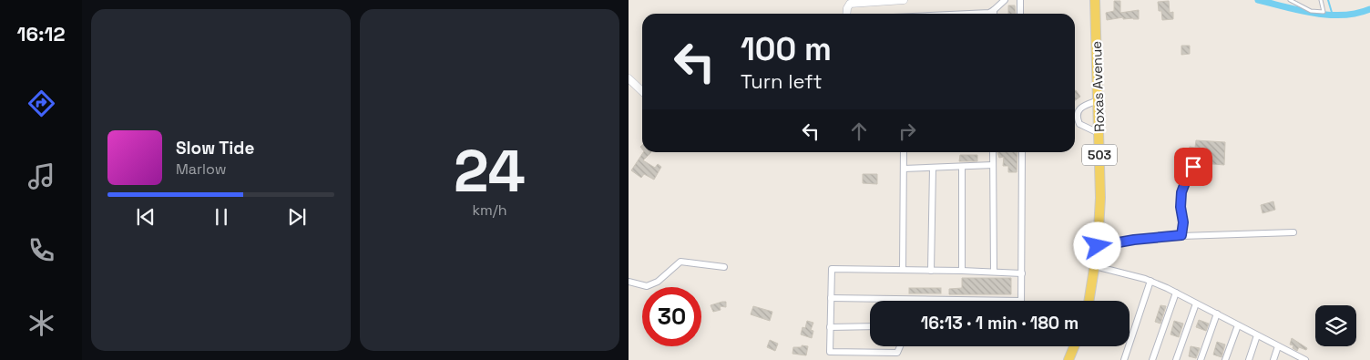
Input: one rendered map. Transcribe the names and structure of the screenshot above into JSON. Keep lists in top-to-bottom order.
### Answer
{
  "streets": {
    "main road": ["Roxas Avenue", "503"]
  },
  "page": {
    "tabs": "16:12",
    "tile": ["24", "km/h"],
    "turn": ["100 m", "Turn left"],
    "song": ["Slow Tide", "Marlow"],
    "limit": "30",
    "trip": "16:13 · 1 min · 180 m"
  }
}
